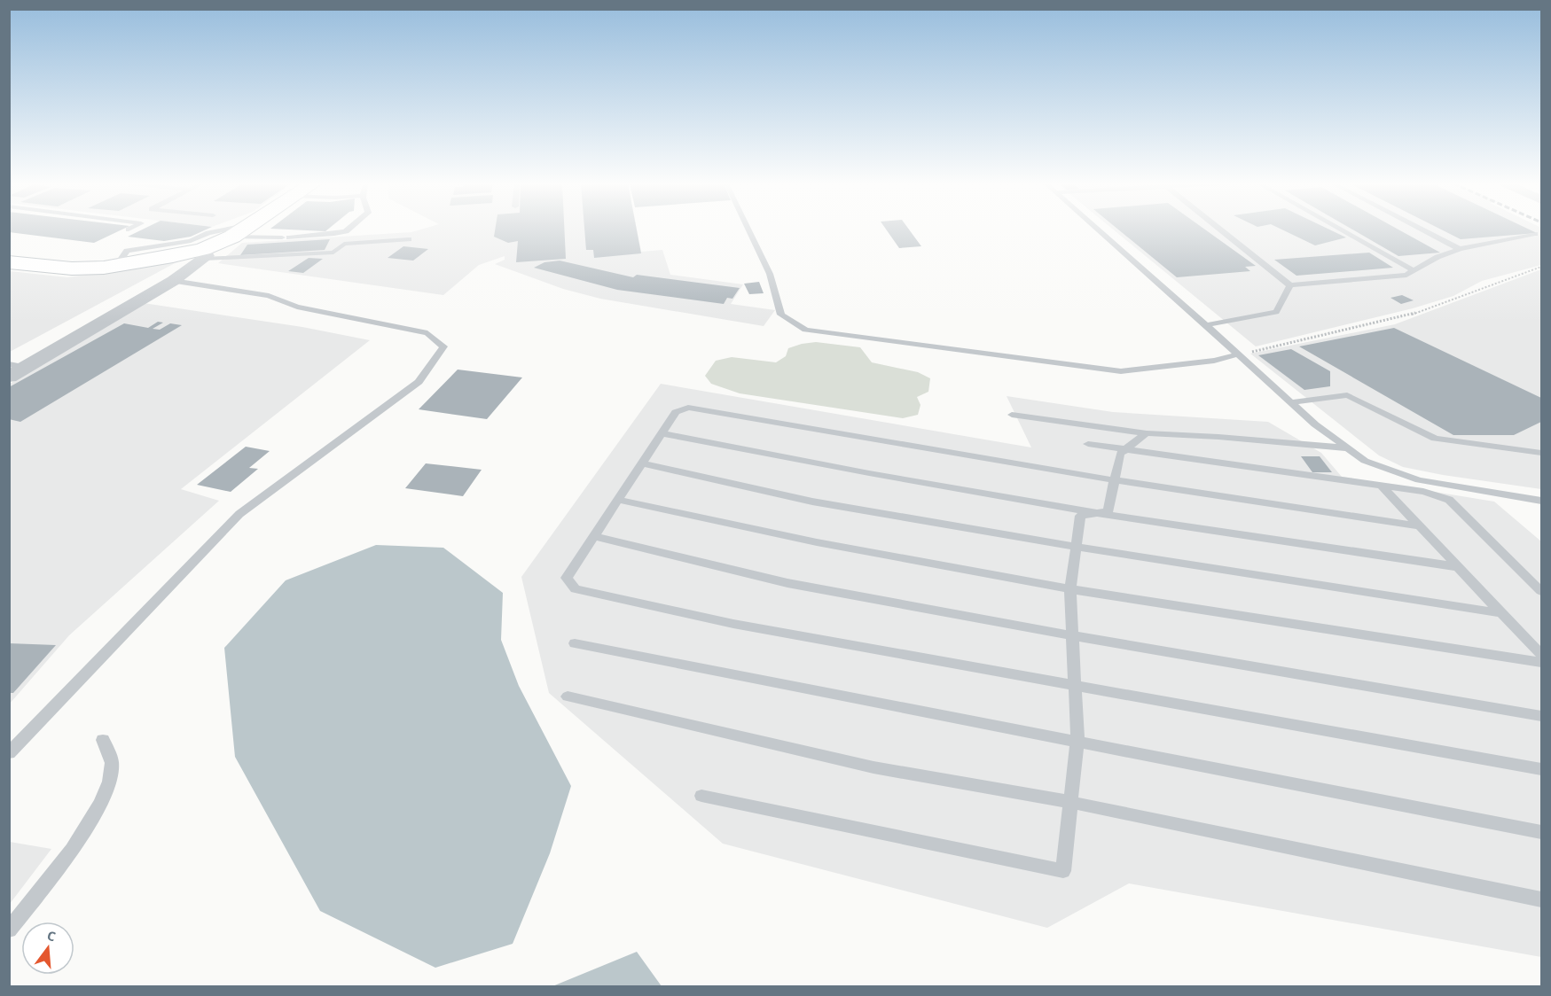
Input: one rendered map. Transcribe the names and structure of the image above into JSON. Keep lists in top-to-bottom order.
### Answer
{
  "north": "top"
}
